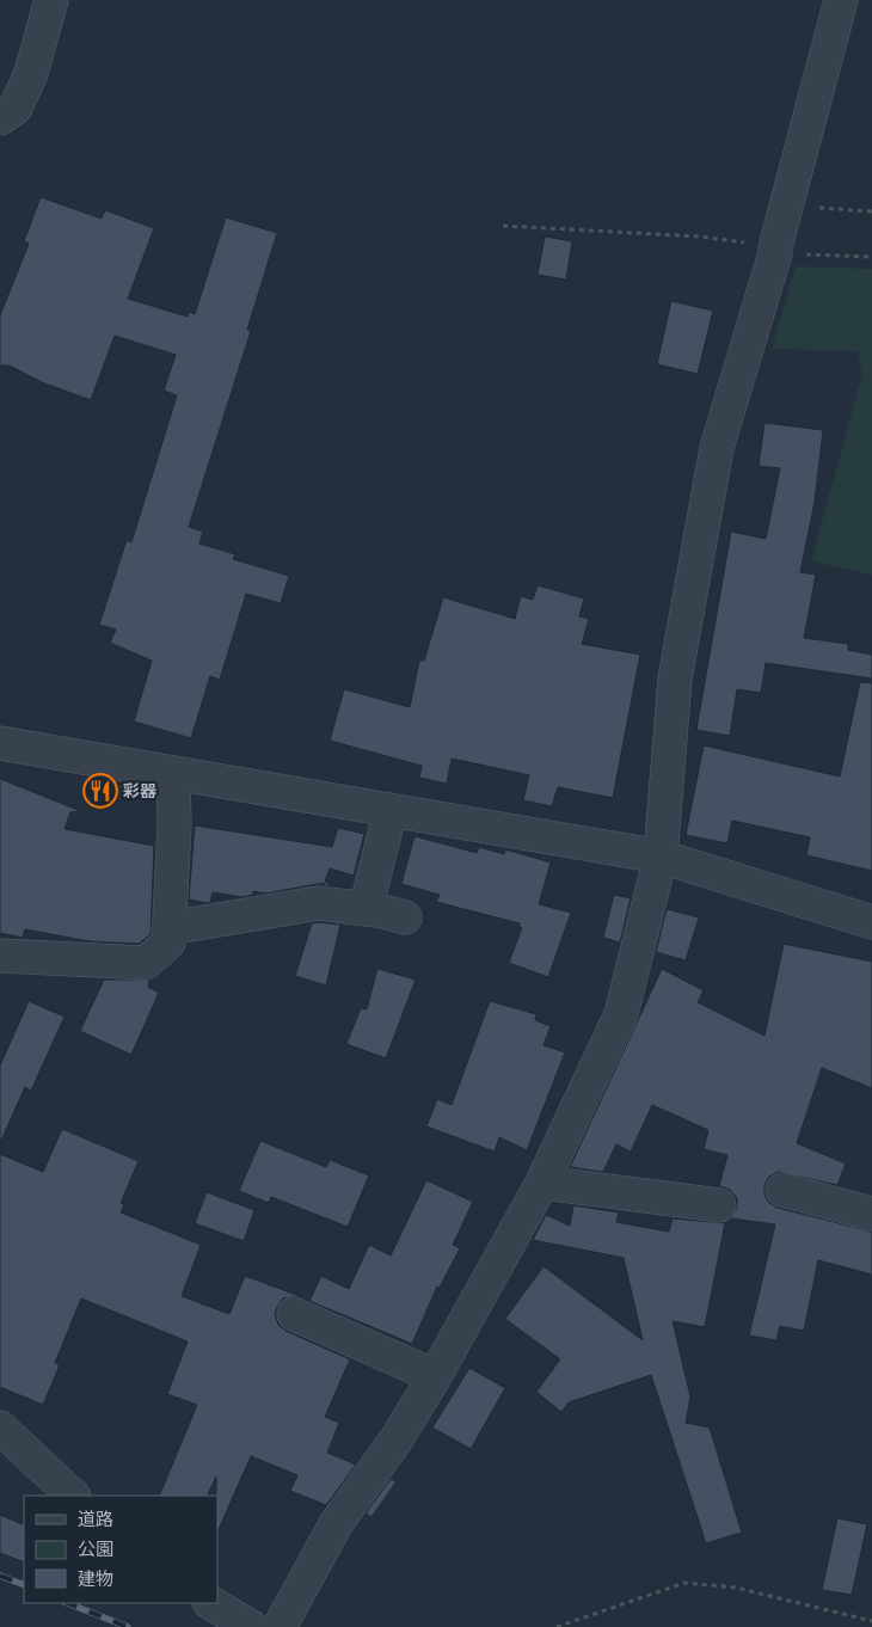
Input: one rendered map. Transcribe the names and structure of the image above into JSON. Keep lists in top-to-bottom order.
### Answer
{
  "places": {
    "restaurant": ["彩器"]
  },
  "legend": ["道路", "公園", "建物"]
}
